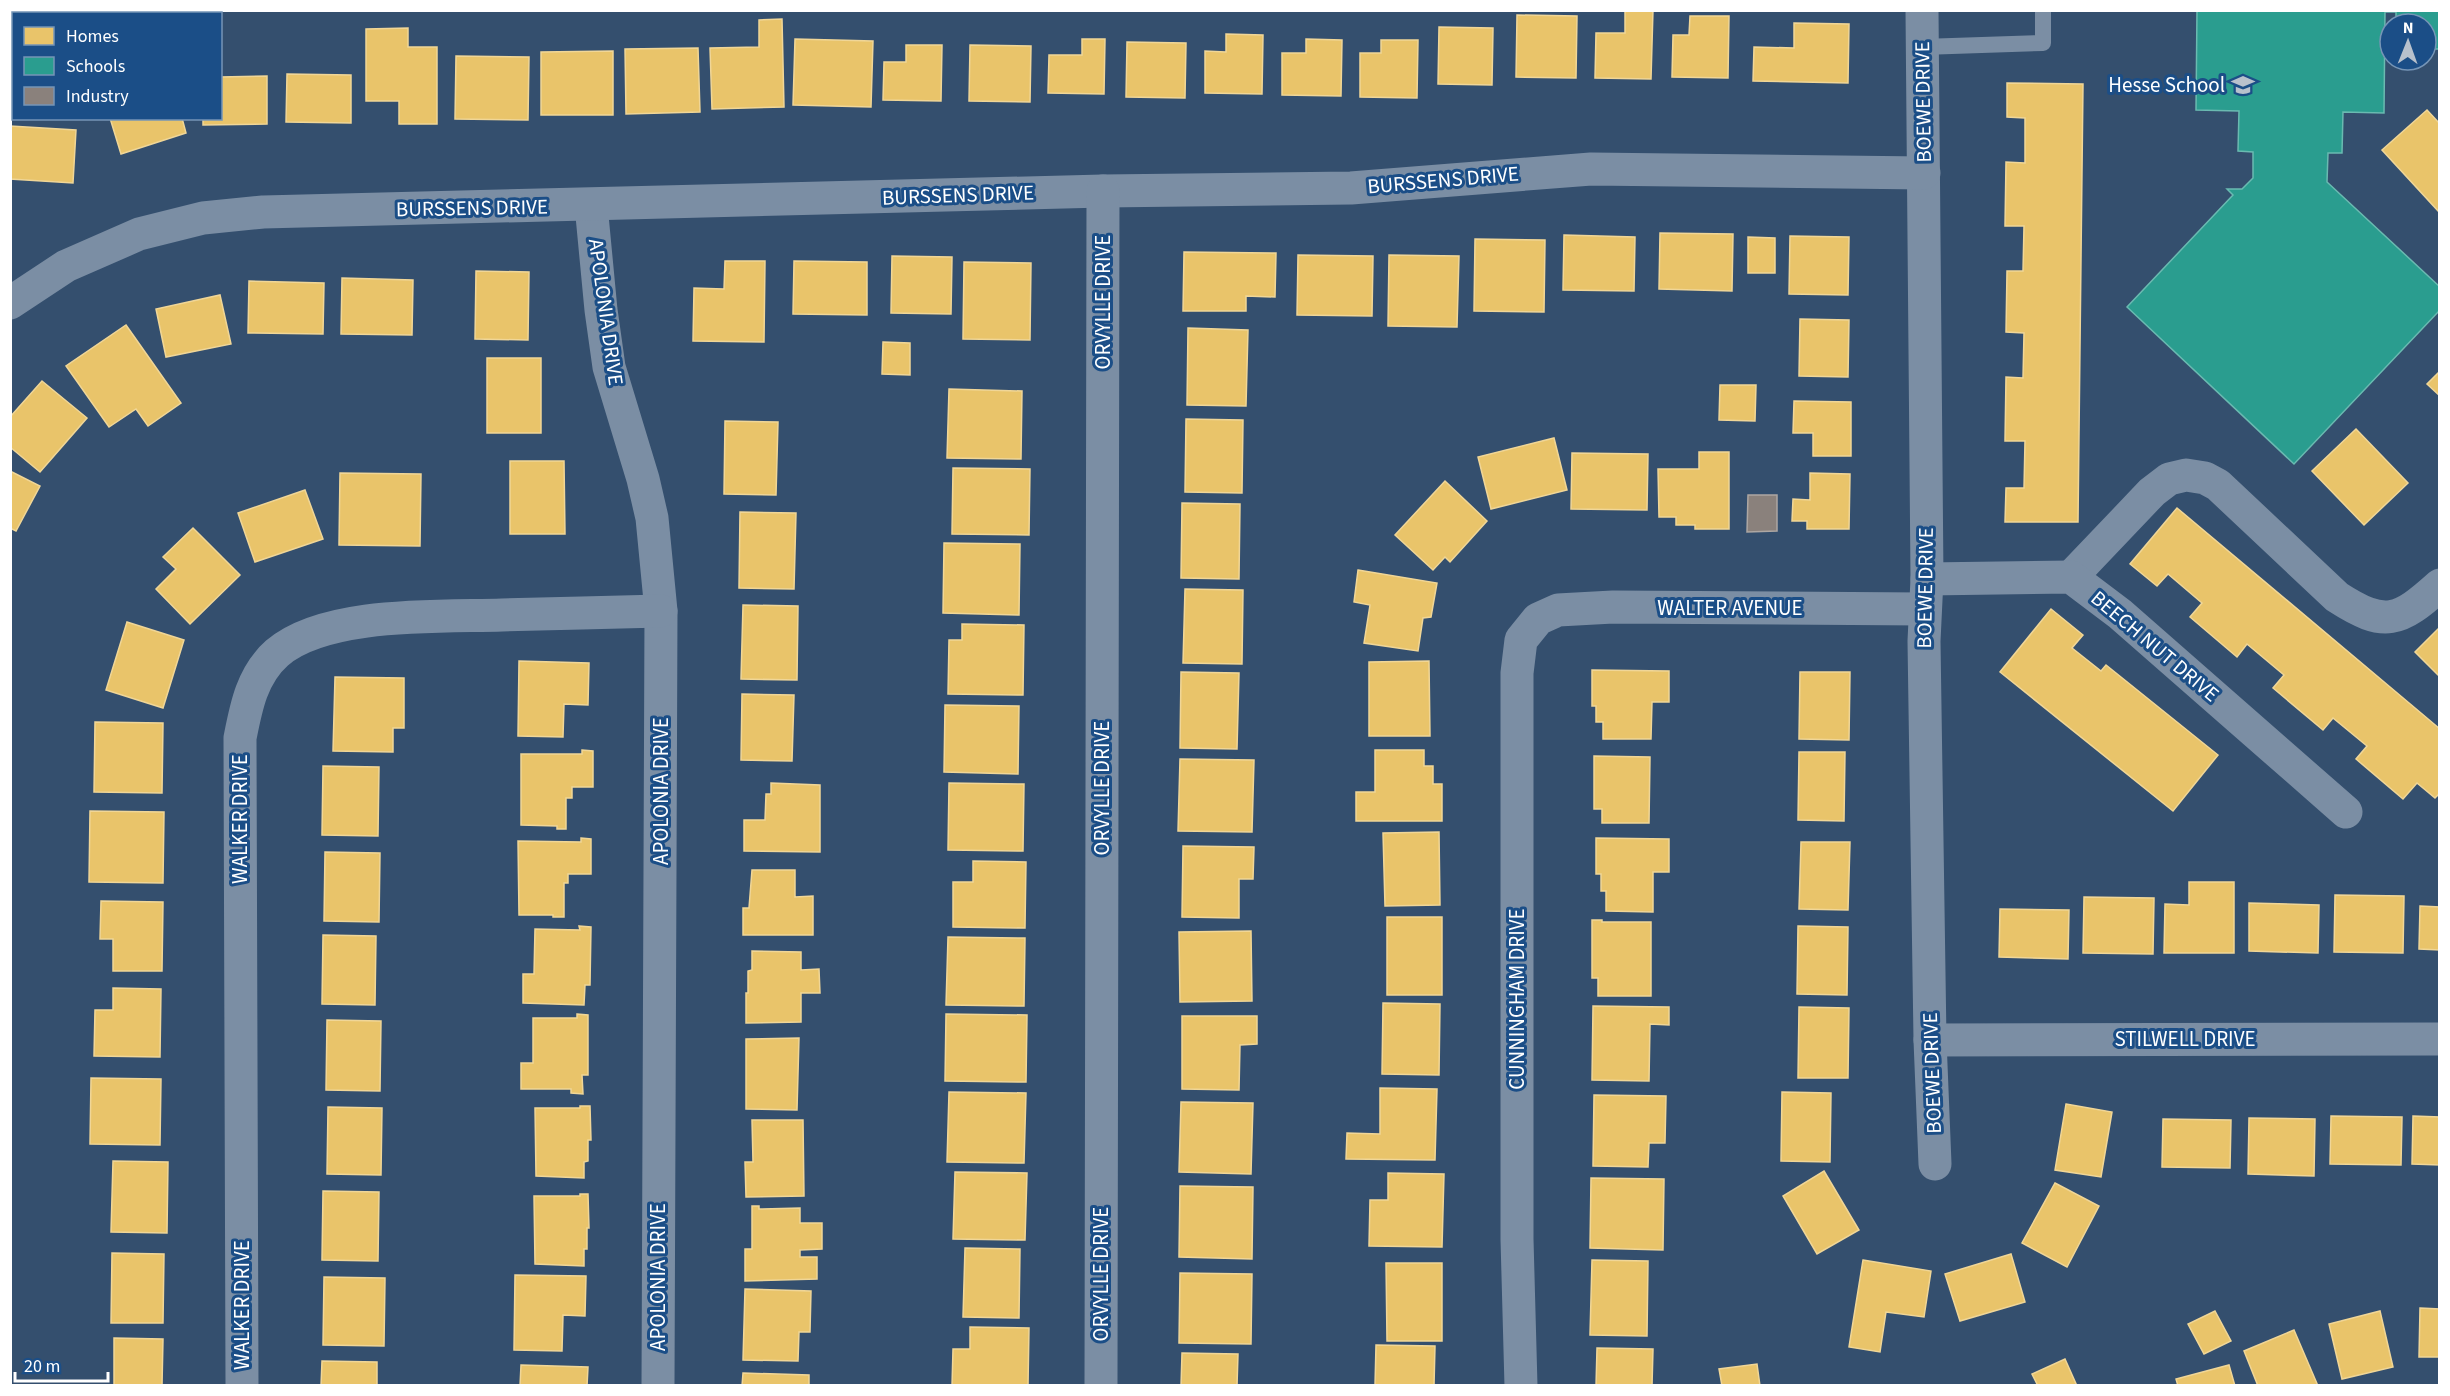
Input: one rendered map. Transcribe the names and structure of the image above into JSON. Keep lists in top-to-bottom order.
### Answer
{
  "streets": {
    "street": [
      "BOEWE DRIVE",
      "BURSSENS DRIVE",
      "ORVYLLE DRIVE",
      "APOLONIA DRIVE",
      "WALTER AVENUE",
      "BEECH NUT DRIVE",
      "WALKER DRIVE",
      "CUNNINGHAM DRIVE",
      "STILWELL DRIVE"
    ]
  },
  "crossings": [
    ["BOEWE DRIVE", "BURSSENS DRIVE"],
    ["BOEWE DRIVE", "WALTER AVENUE"],
    ["BOEWE DRIVE", "BEECH NUT DRIVE"],
    ["BOEWE DRIVE", "STILWELL DRIVE"],
    ["BURSSENS DRIVE", "ORVYLLE DRIVE"],
    ["BURSSENS DRIVE", "APOLONIA DRIVE"],
    ["APOLONIA DRIVE", "WALKER DRIVE"],
    ["WALTER AVENUE", "BEECH NUT DRIVE"],
    ["WALTER AVENUE", "CUNNINGHAM DRIVE"]
  ],
  "places": {
    "school or university": ["Hesse School"]
  },
  "legend": ["Homes", "Schools", "Industry"],
  "scale_bar": "20 m",
  "north": "top"
}
